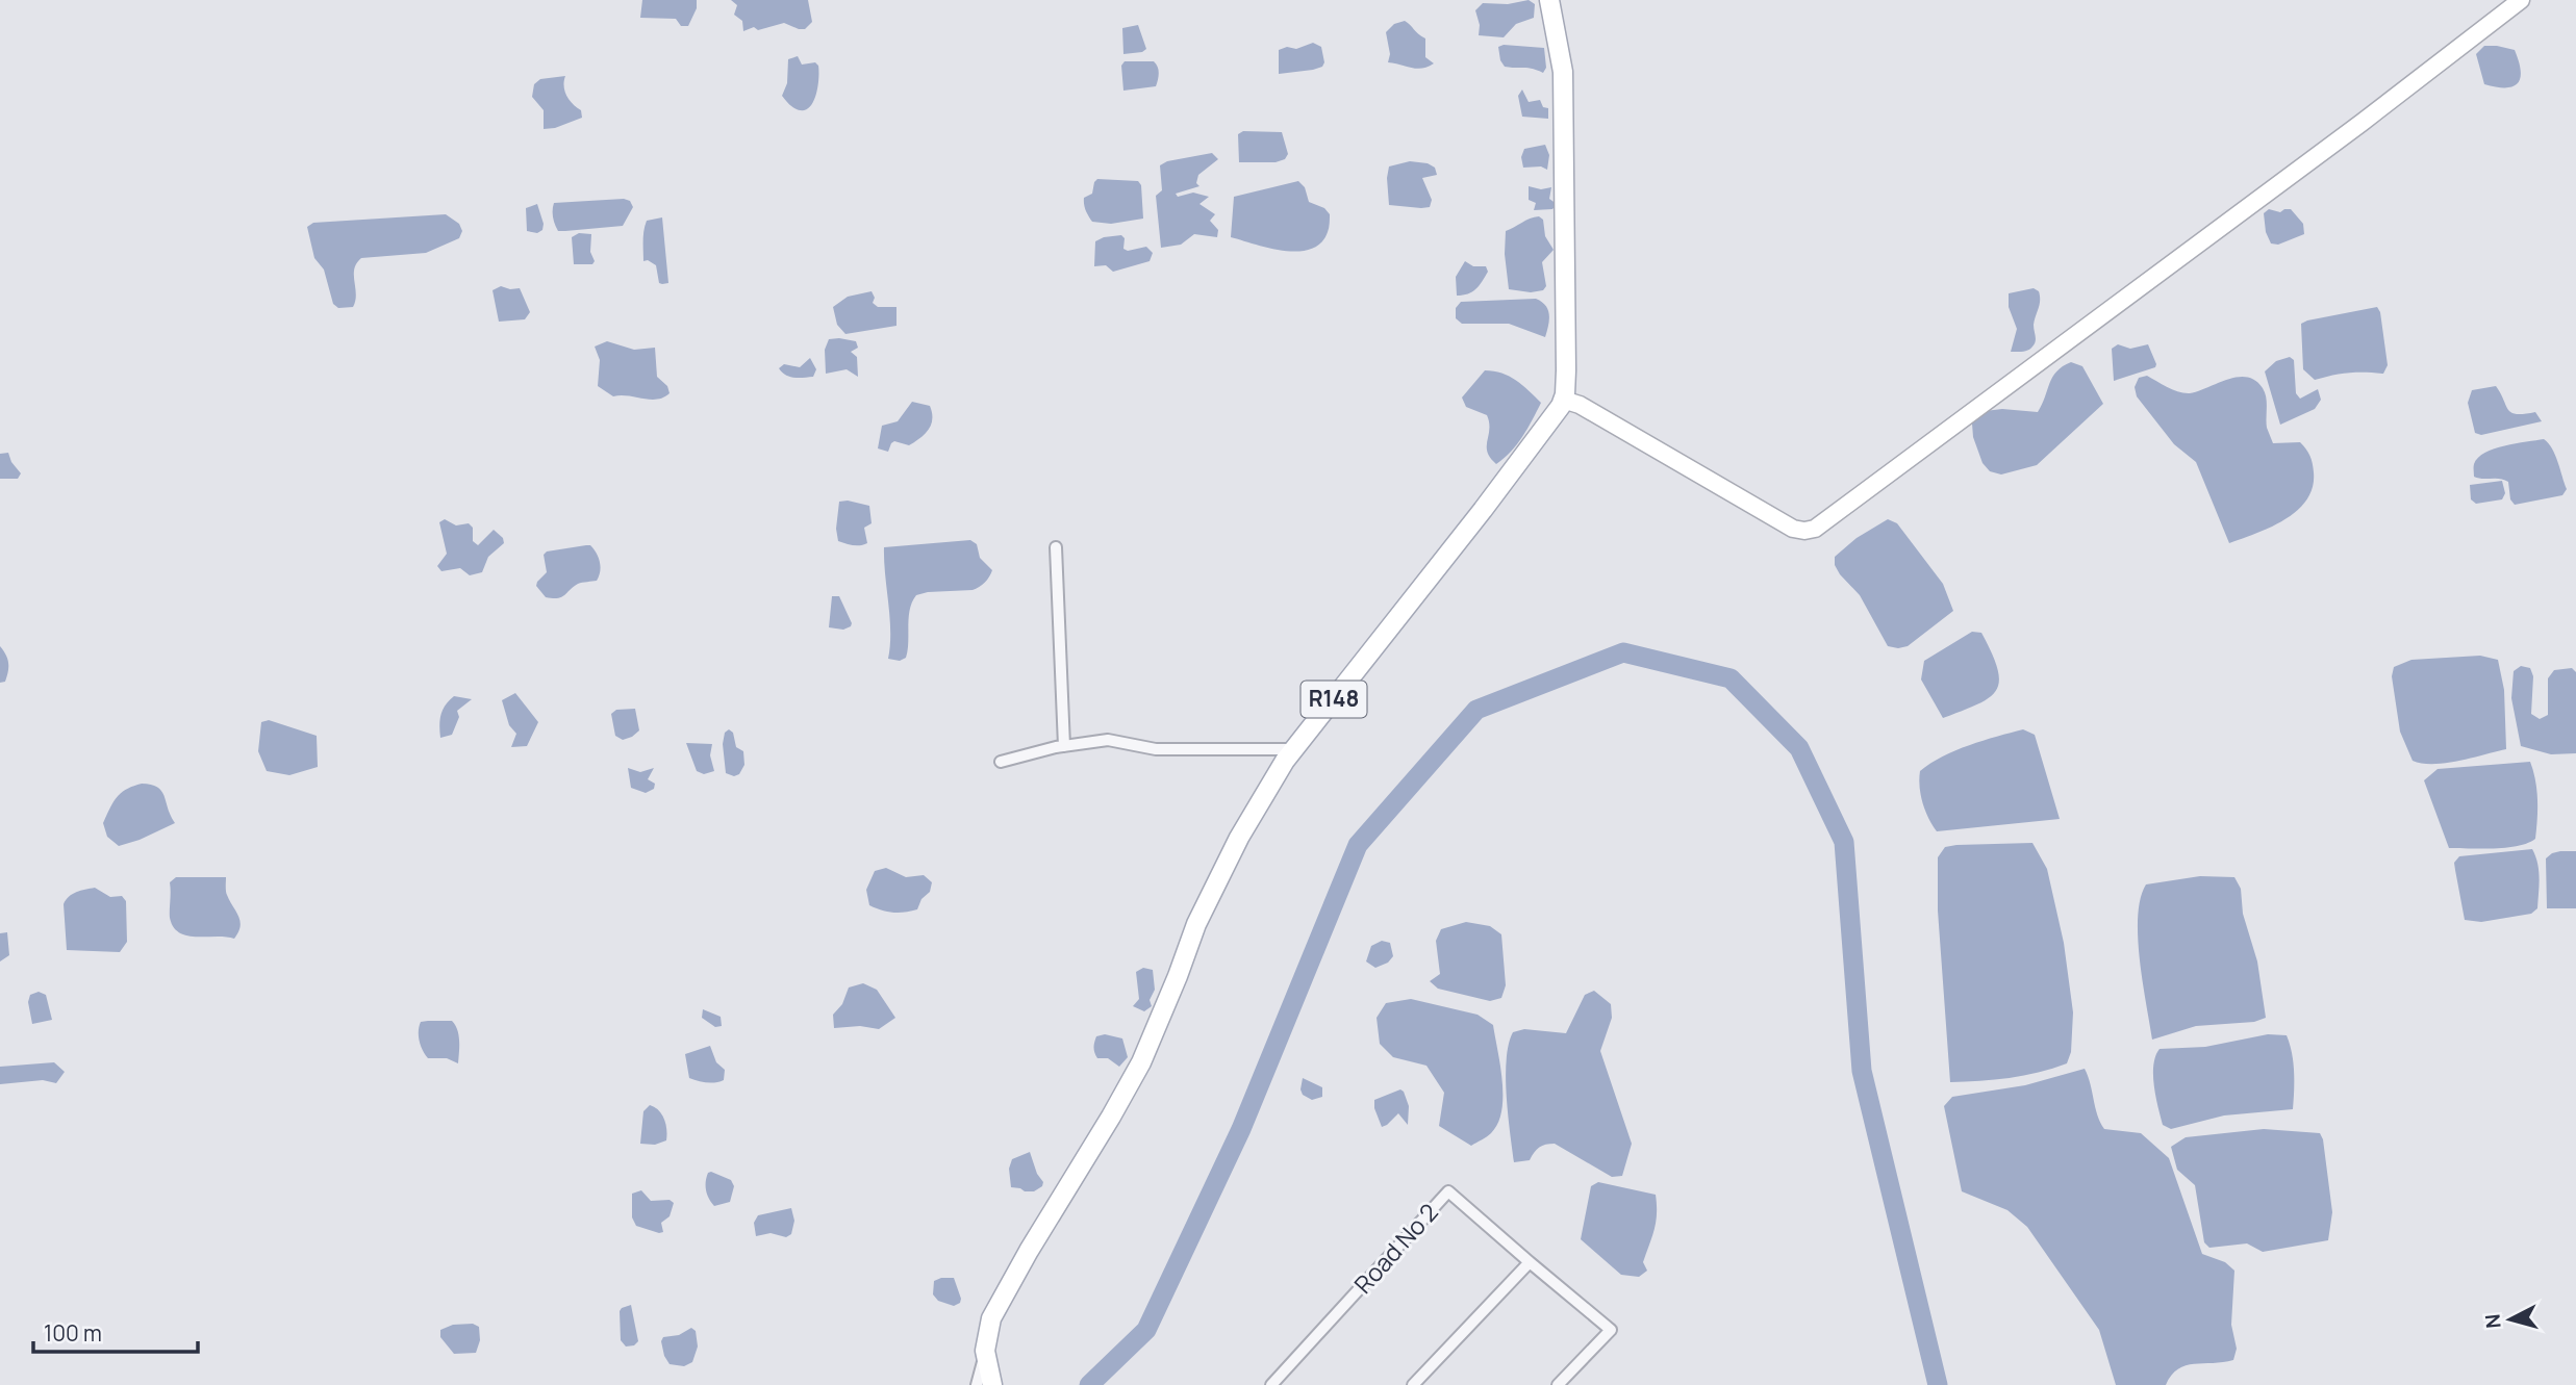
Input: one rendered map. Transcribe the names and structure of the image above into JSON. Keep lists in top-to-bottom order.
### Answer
{
  "streets": {
    "main road": ["R148"],
    "street": ["Road No 2"]
  },
  "scale_bar": "100 m",
  "north": "left"
}
